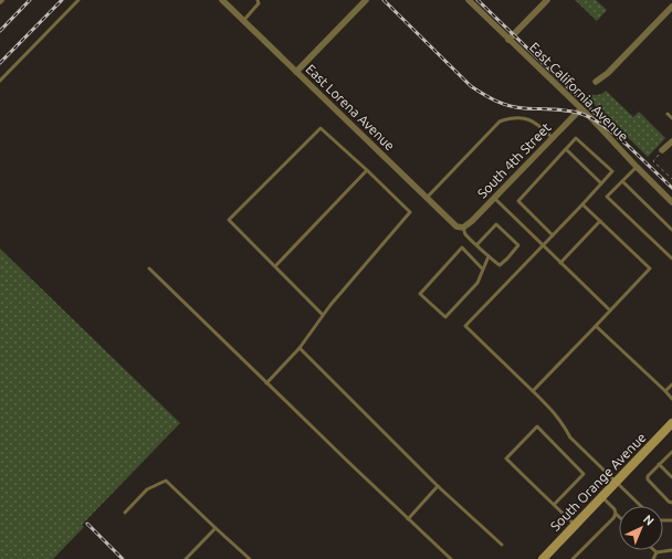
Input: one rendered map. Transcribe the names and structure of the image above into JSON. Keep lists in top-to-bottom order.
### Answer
{
  "streets": {
    "street": [
      "East California Avenue",
      "East Lorena Avenue",
      "South 4th Street",
      "South Orange Avenue"
    ]
  },
  "crossings": [
    ["East California Avenue", "South 4th Street"],
    ["East Lorena Avenue", "South 4th Street"]
  ],
  "north": "top right"
}
